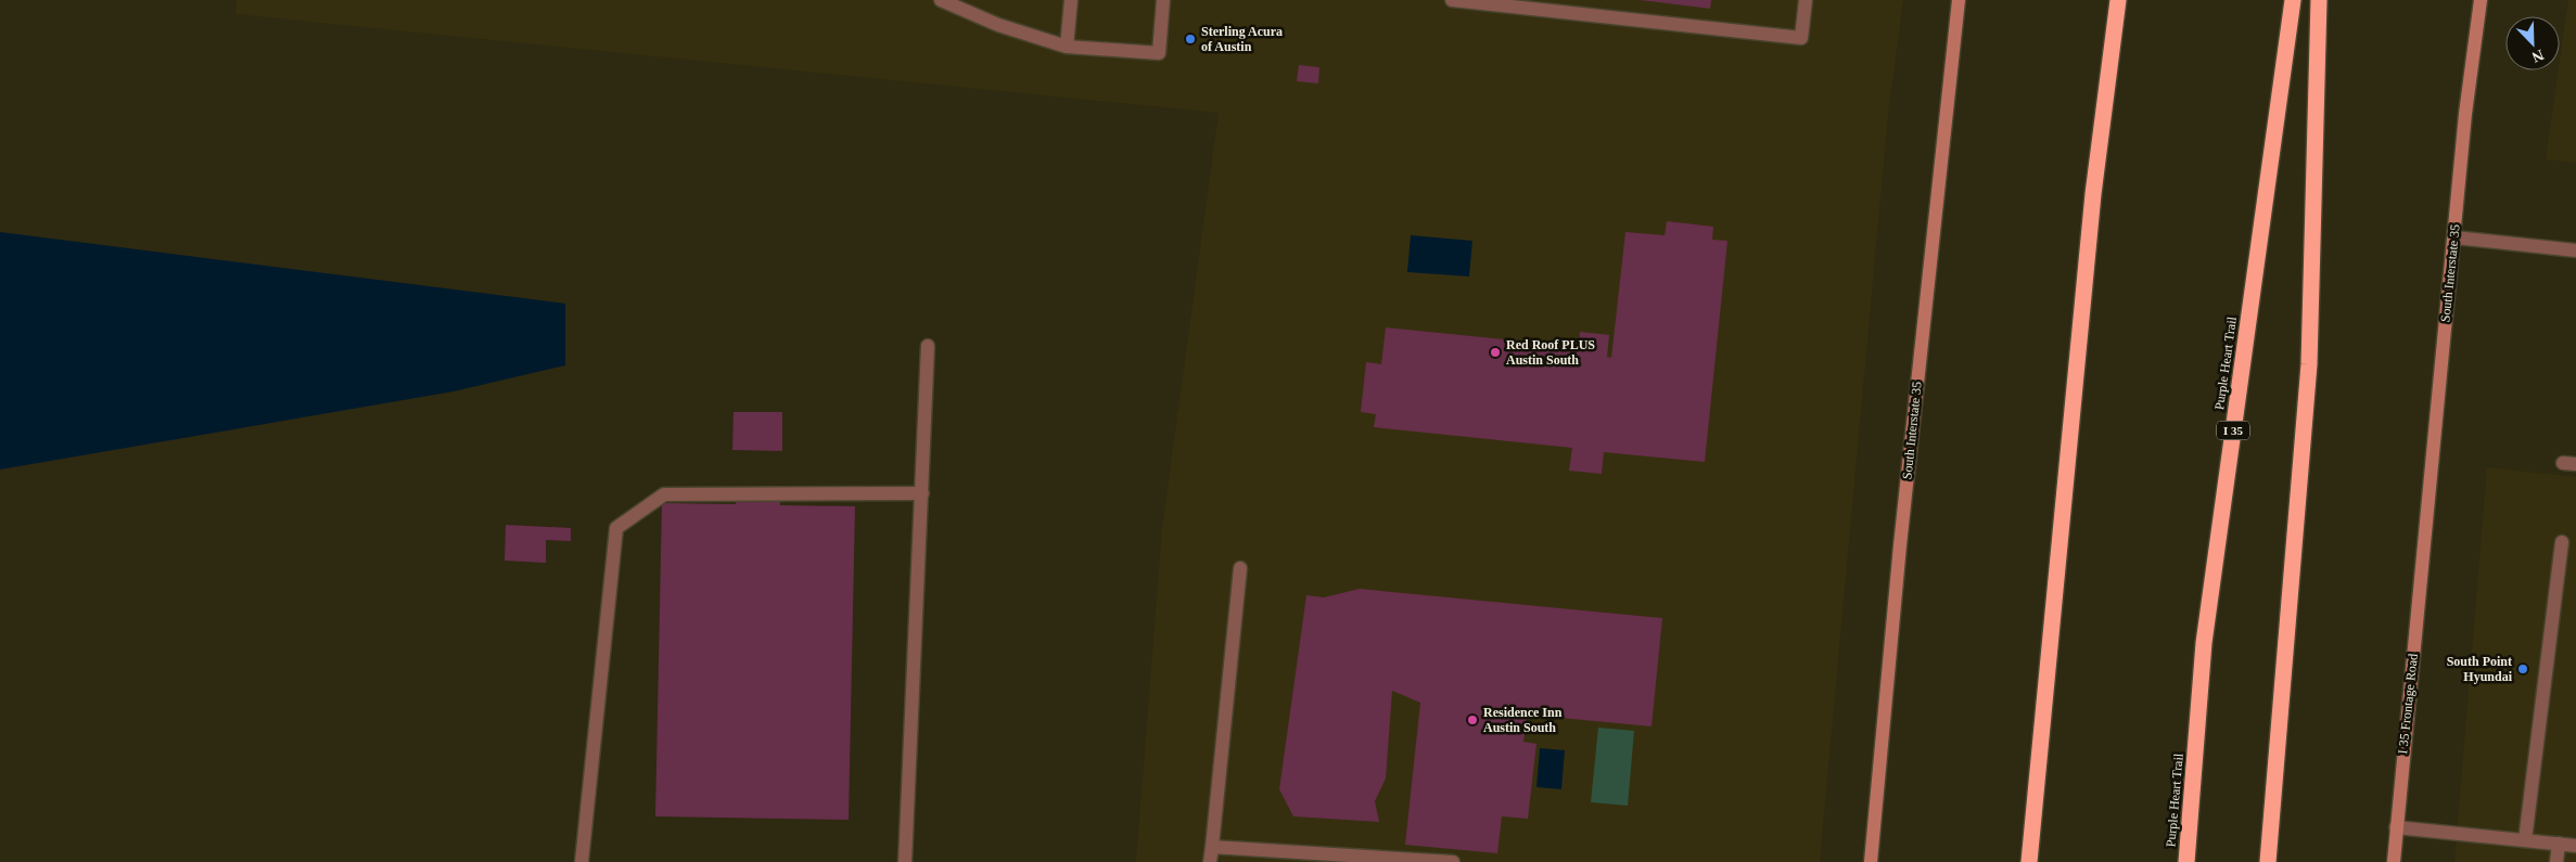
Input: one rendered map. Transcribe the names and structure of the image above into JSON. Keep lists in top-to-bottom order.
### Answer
{
  "streets": {
    "highway": ["Purple Heart Trail", "I 35"],
    "main road": ["South Interstate 35", "I 35 Frontage Road"]
  },
  "crossings": [
    ["South Interstate 35", "I 35 Frontage Road"]
  ],
  "places": [
    "Sterling Acura of Austin",
    "Red Roof PLUS Austin South",
    "South Point Hyundai",
    "Residence Inn Austin South"
  ],
  "north": "bottom right"
}
